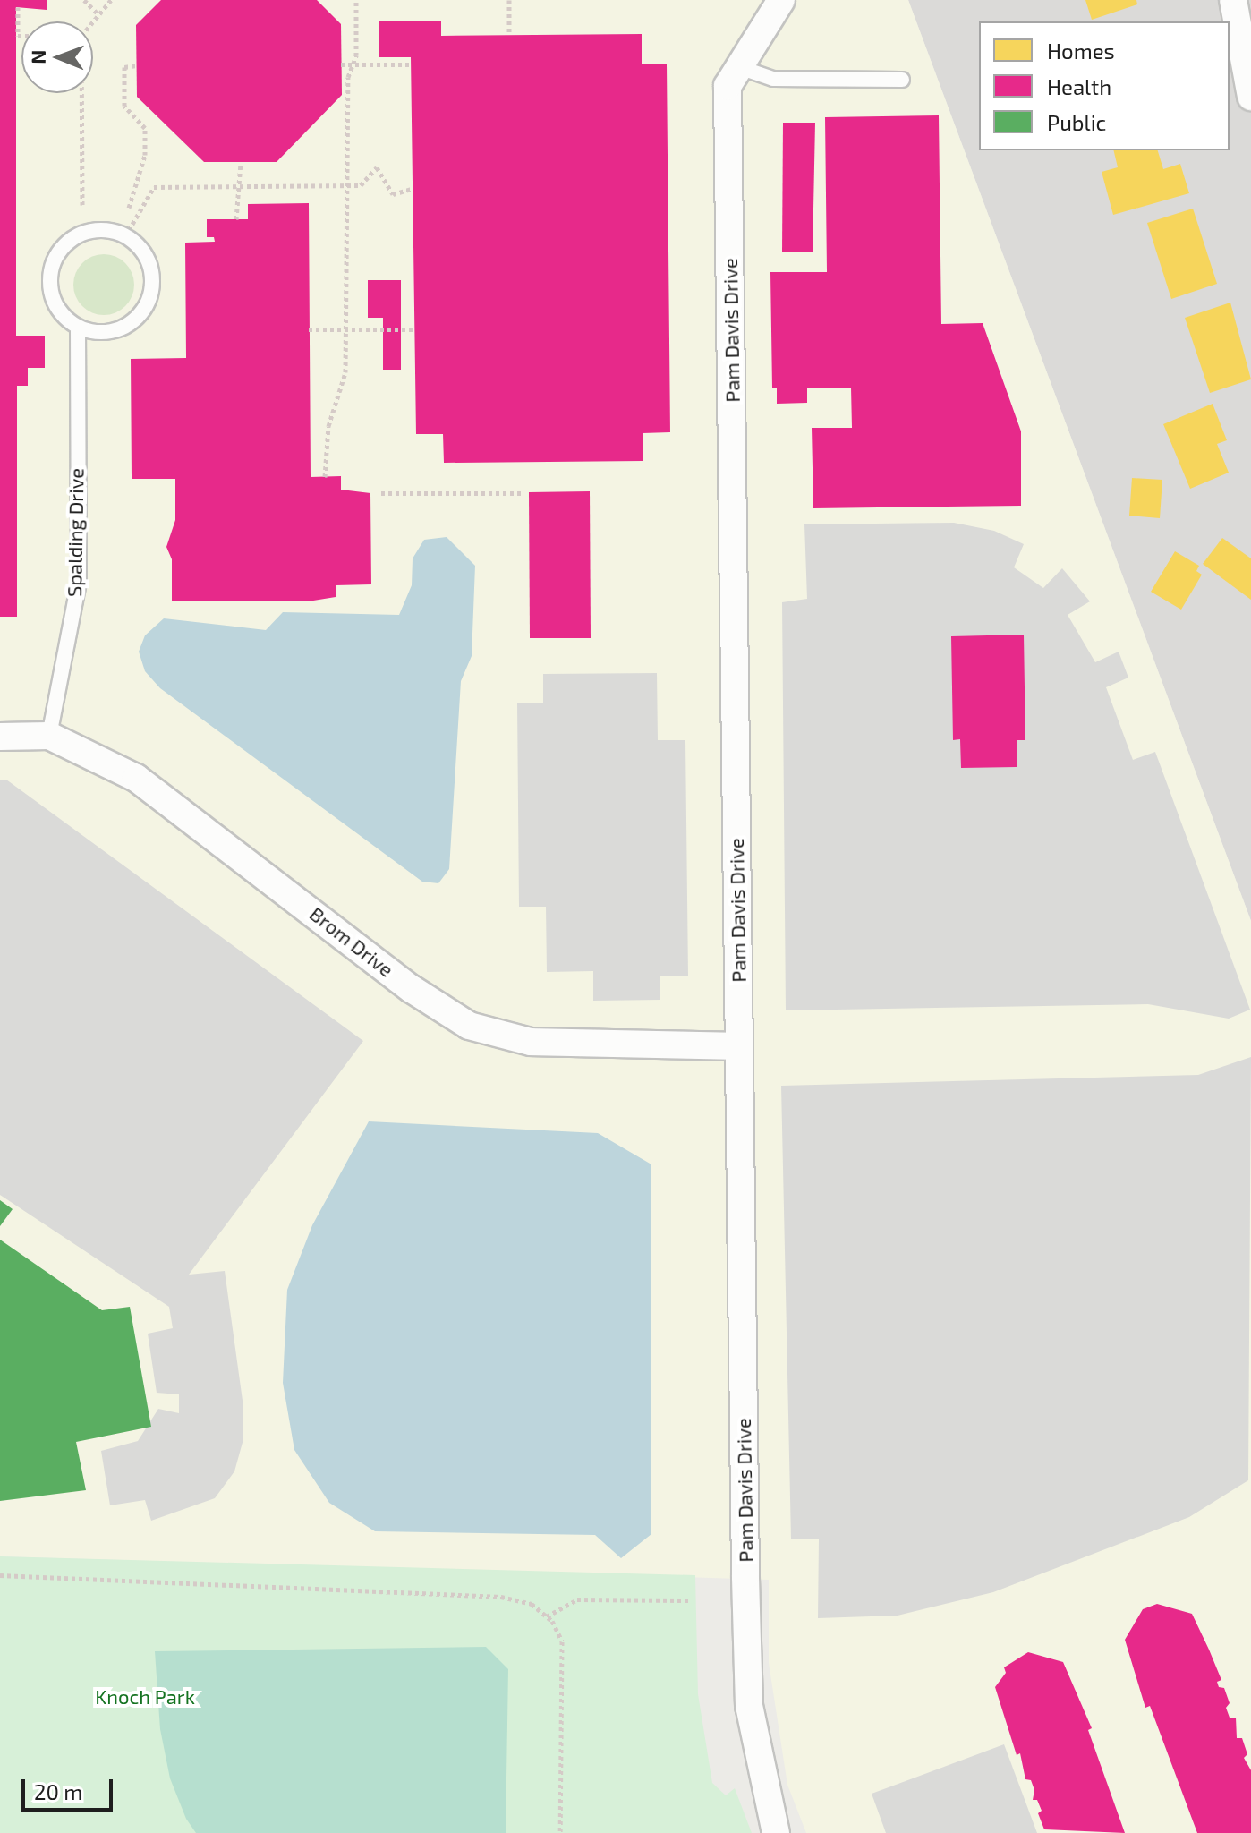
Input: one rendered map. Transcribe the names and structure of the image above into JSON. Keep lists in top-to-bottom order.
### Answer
{
  "streets": {
    "street": ["Pam Davis Drive", "Brom Drive"],
    "lane": ["Spalding Drive"]
  },
  "crossings": [
    ["Pam Davis Drive", "Brom Drive"],
    ["Spalding Drive", "Brom Drive"]
  ],
  "parks": ["Knoch Park"],
  "legend": ["Homes", "Health", "Public"],
  "scale_bar": "20 m",
  "north": "left"
}
